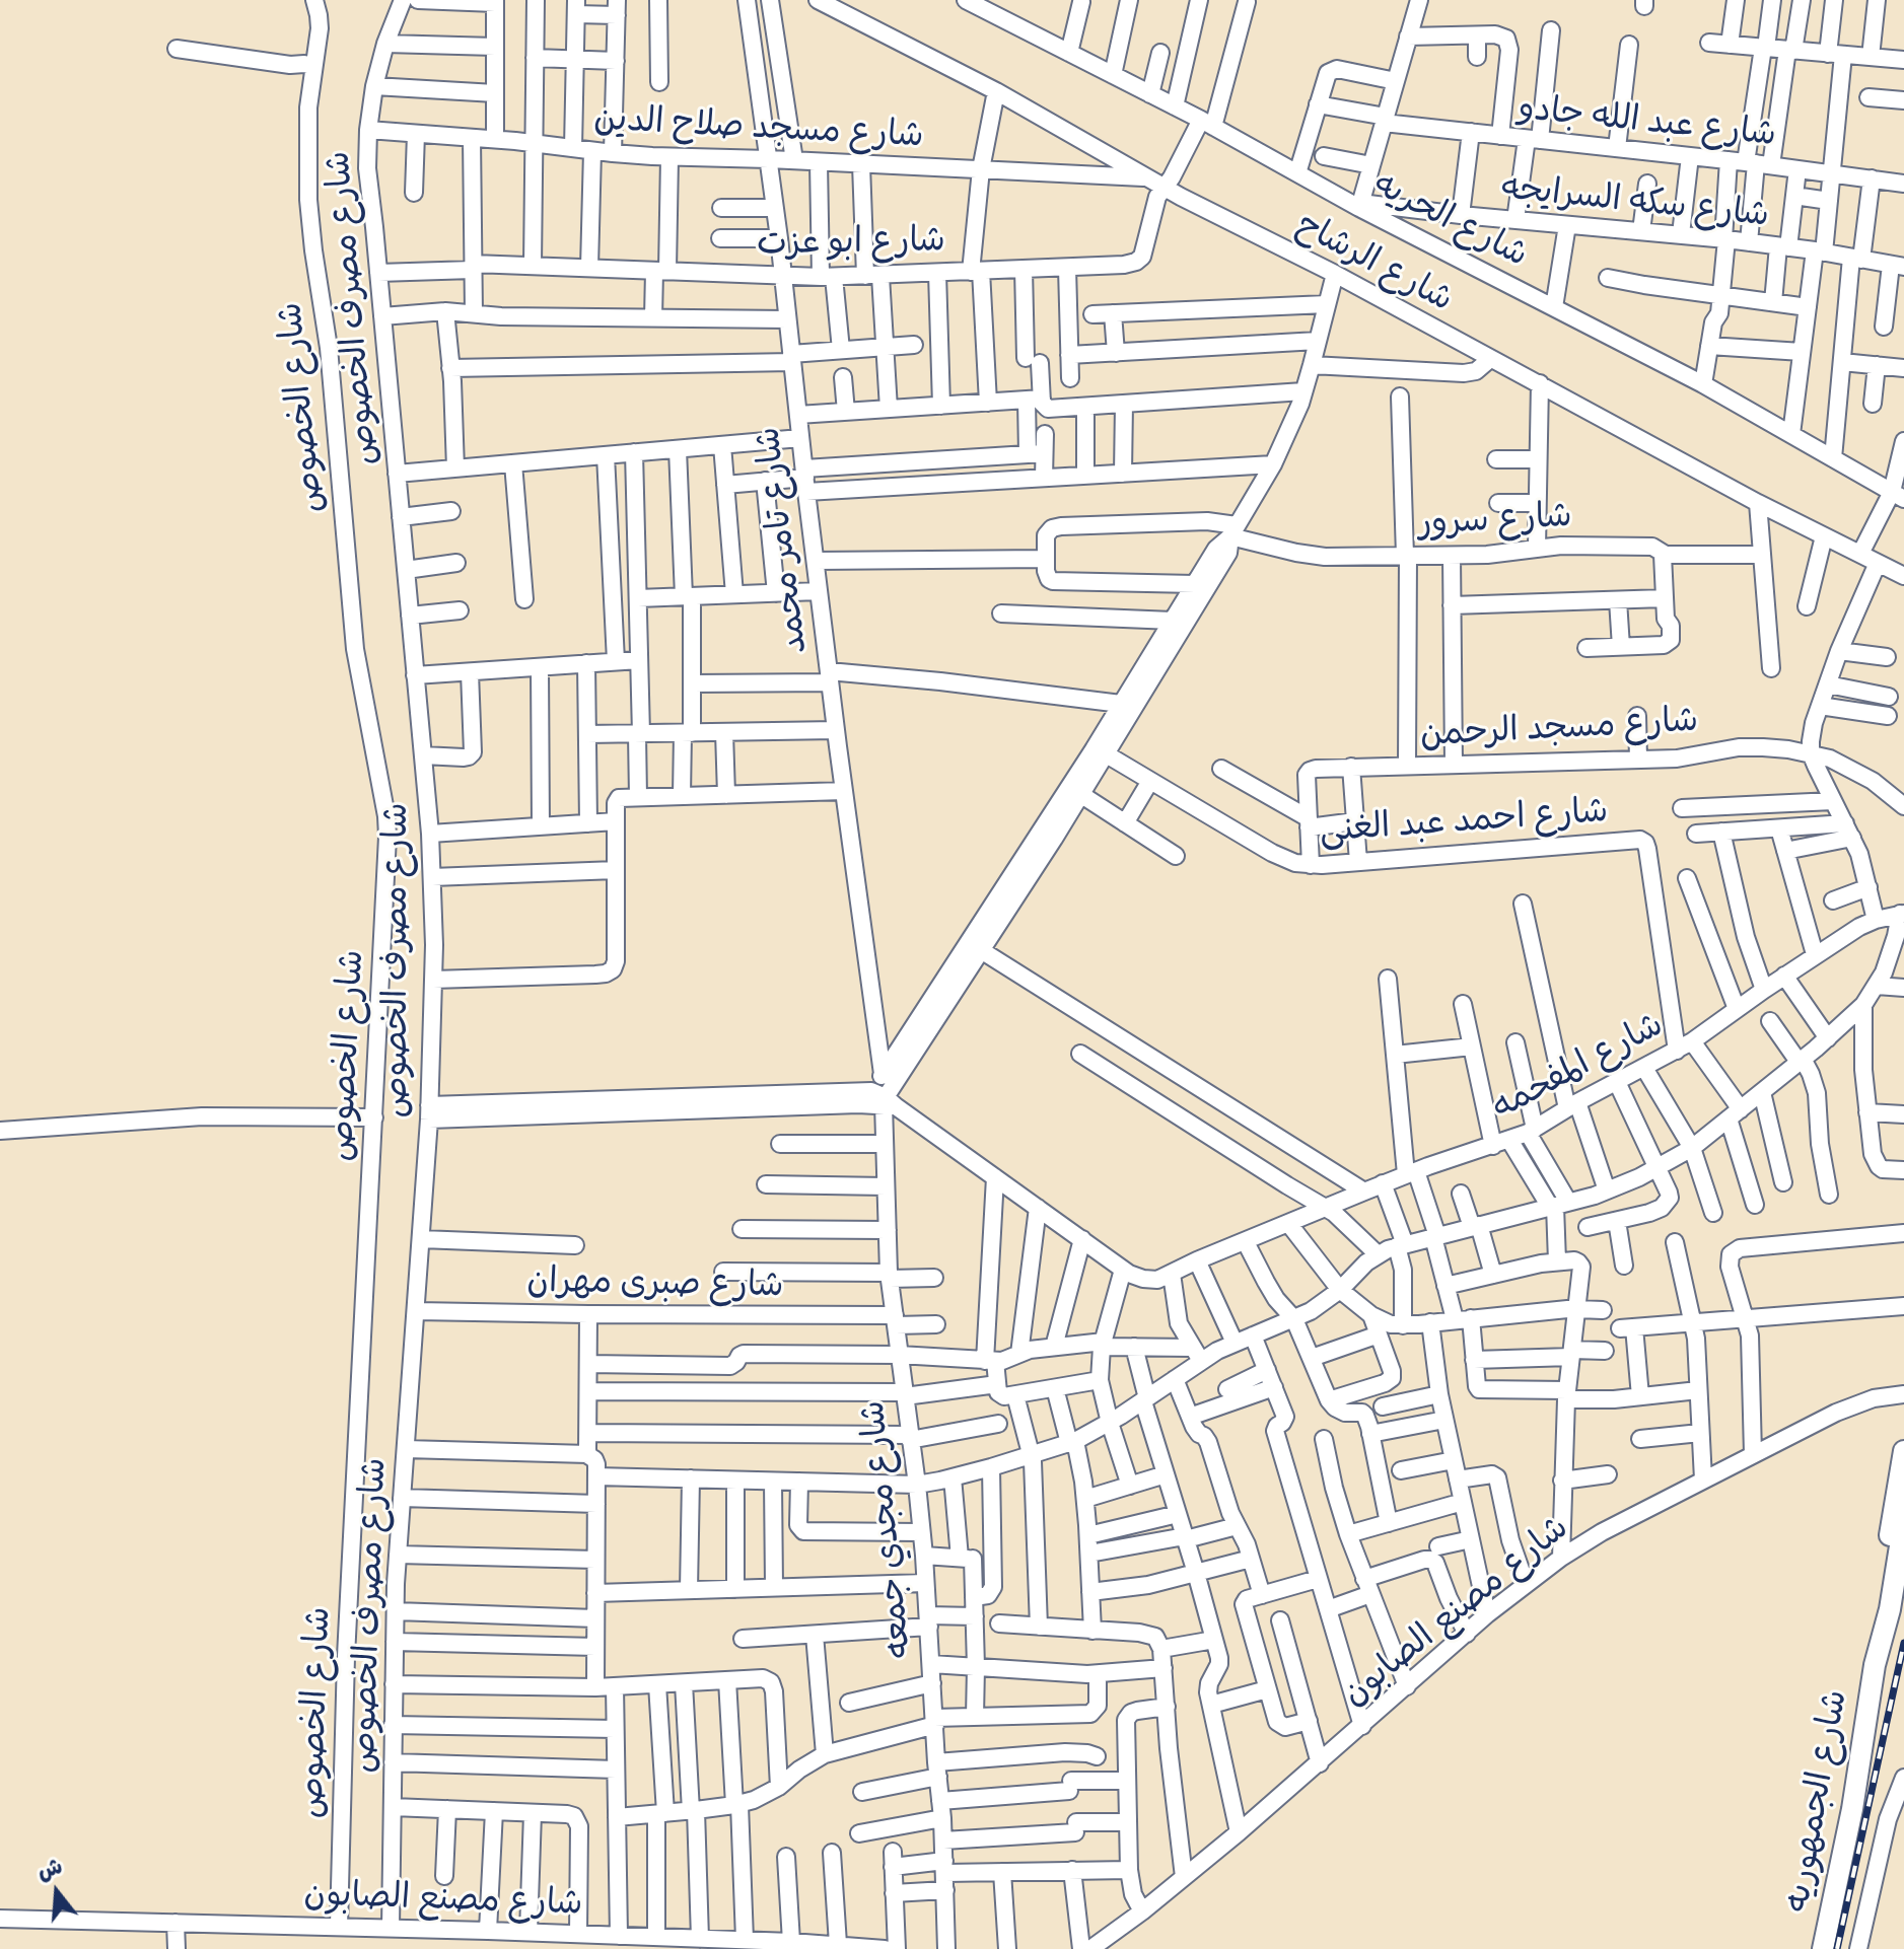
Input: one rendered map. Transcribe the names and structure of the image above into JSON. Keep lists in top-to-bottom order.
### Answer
{
  "streets": {
    "main road": ["شارع الجمهوريه"],
    "street": [
      "شارع عبد الله جادو",
      "شارع مسجد صلاح الدين",
      "شارع سكه السرايجه",
      "شارع الحريه",
      "شارع ابو عزت",
      "شارع الرشاح",
      "شارع مصرف الخصوص",
      "شارع الخصوص",
      "شارع سرور",
      "شارع تامر محمد",
      "شارع مسجد الرحمن",
      "شارع احمد عبد الغنى",
      "شارع المفحمه",
      "شارع صبرى مهران",
      "شارع مجدي جمعه",
      "شارع مصنع الصابون"
    ]
  },
  "crossings": [
    ["شارع مسجد صلاح الدين", "شارع الرشاح"],
    ["شارع مسجد صلاح الدين", "شارع مصرف الخصوص"],
    ["شارع مسجد صلاح الدين", "شارع تامر محمد"],
    ["شارع سكه السرايجه", "شارع الحريه"],
    ["شارع ابو عزت", "شارع الرشاح"],
    ["شارع ابو عزت", "شارع مصرف الخصوص"],
    ["شارع ابو عزت", "شارع تامر محمد"],
    ["شارع مصرف الخصوص", "شارع صبرى مهران"],
    ["شارع مصرف الخصوص", "شارع مصنع الصابون"],
    ["شارع الخصوص", "شارع مصنع الصابون"],
    ["شارع احمد عبد الغنى", "شارع المفحمه"],
    ["شارع صبرى مهران", "شارع مجدي جمعه"]
  ],
  "north": "top"
}
